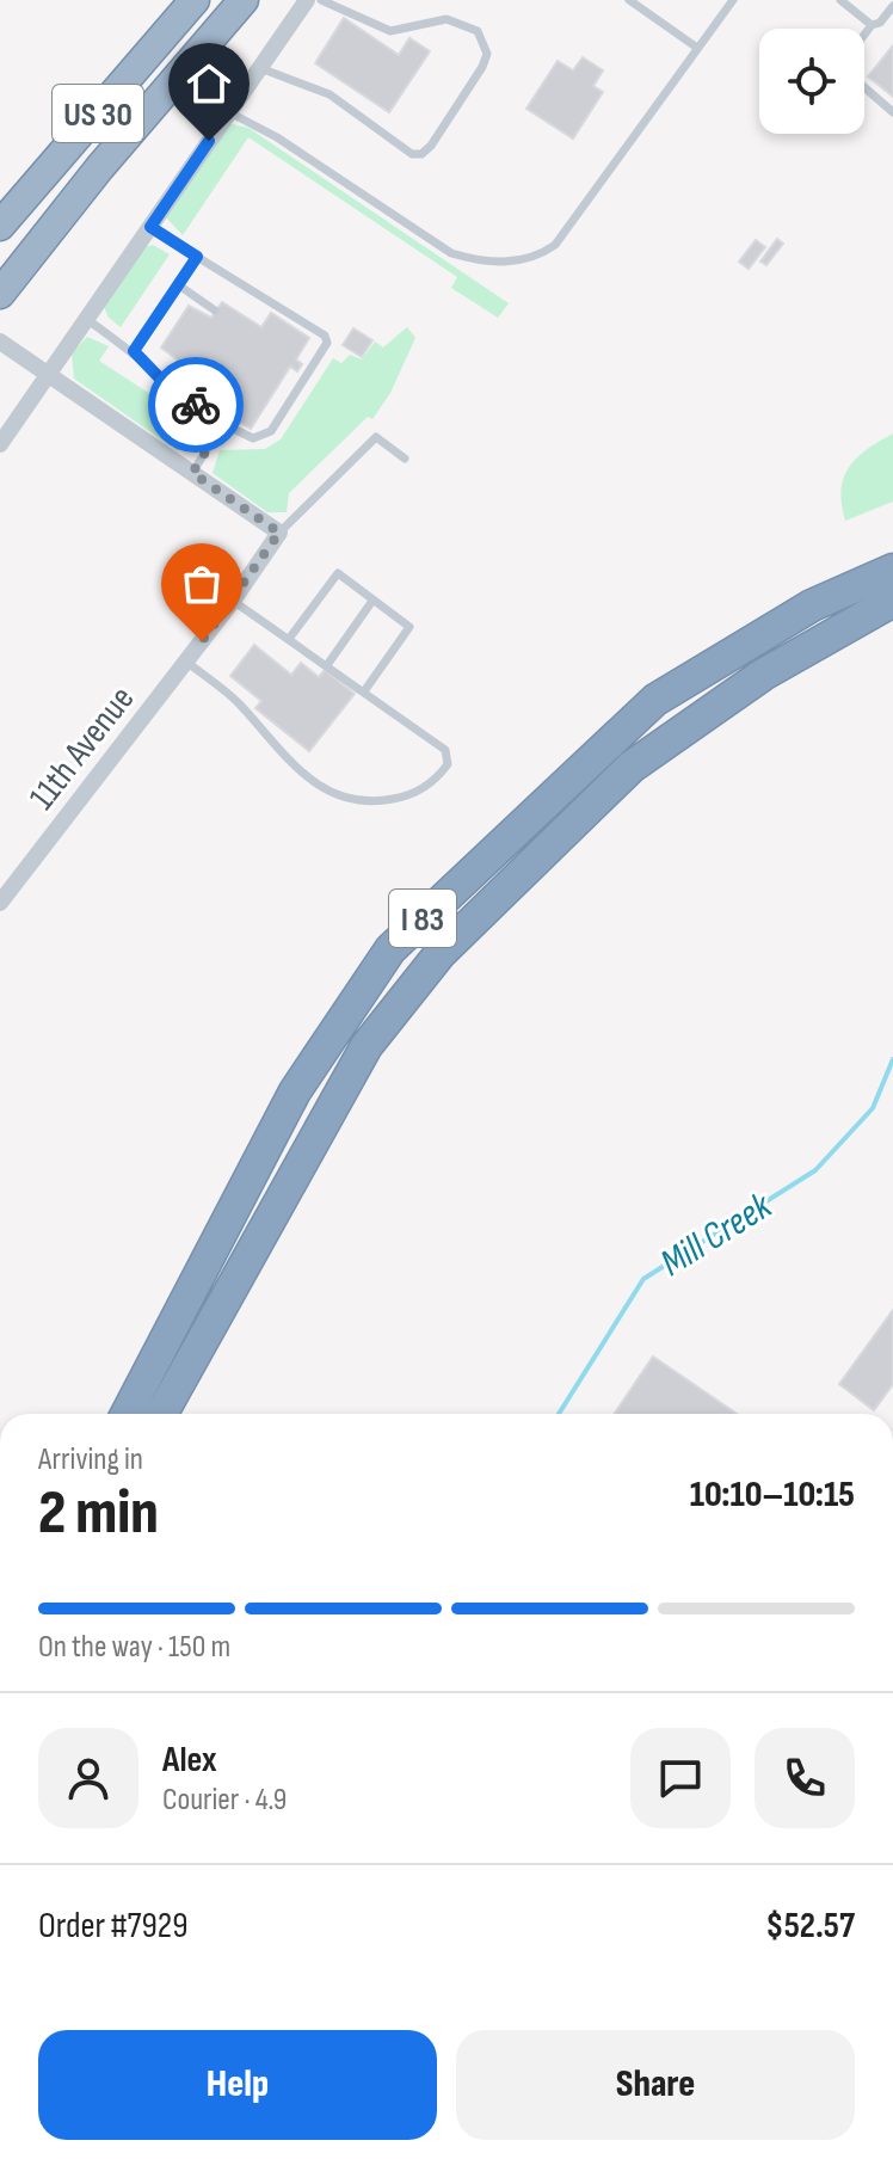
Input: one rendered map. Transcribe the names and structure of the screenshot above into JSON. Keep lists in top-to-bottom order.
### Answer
{
  "streets": {
    "highway": ["US 30", "I 83"],
    "street": ["11th Avenue"]
  },
  "water": ["Mill Creek"],
  "page": {
    "heading": ["2 min", "Arriving in", "10:10–10:15"],
    "panel": [
      "Alex",
      "Courier · 4.9",
      "Order #7929",
      "$52.57"
    ],
    "bar": "On the way · 150 m",
    "buttons": ["Help", "Share"]
  }
}
